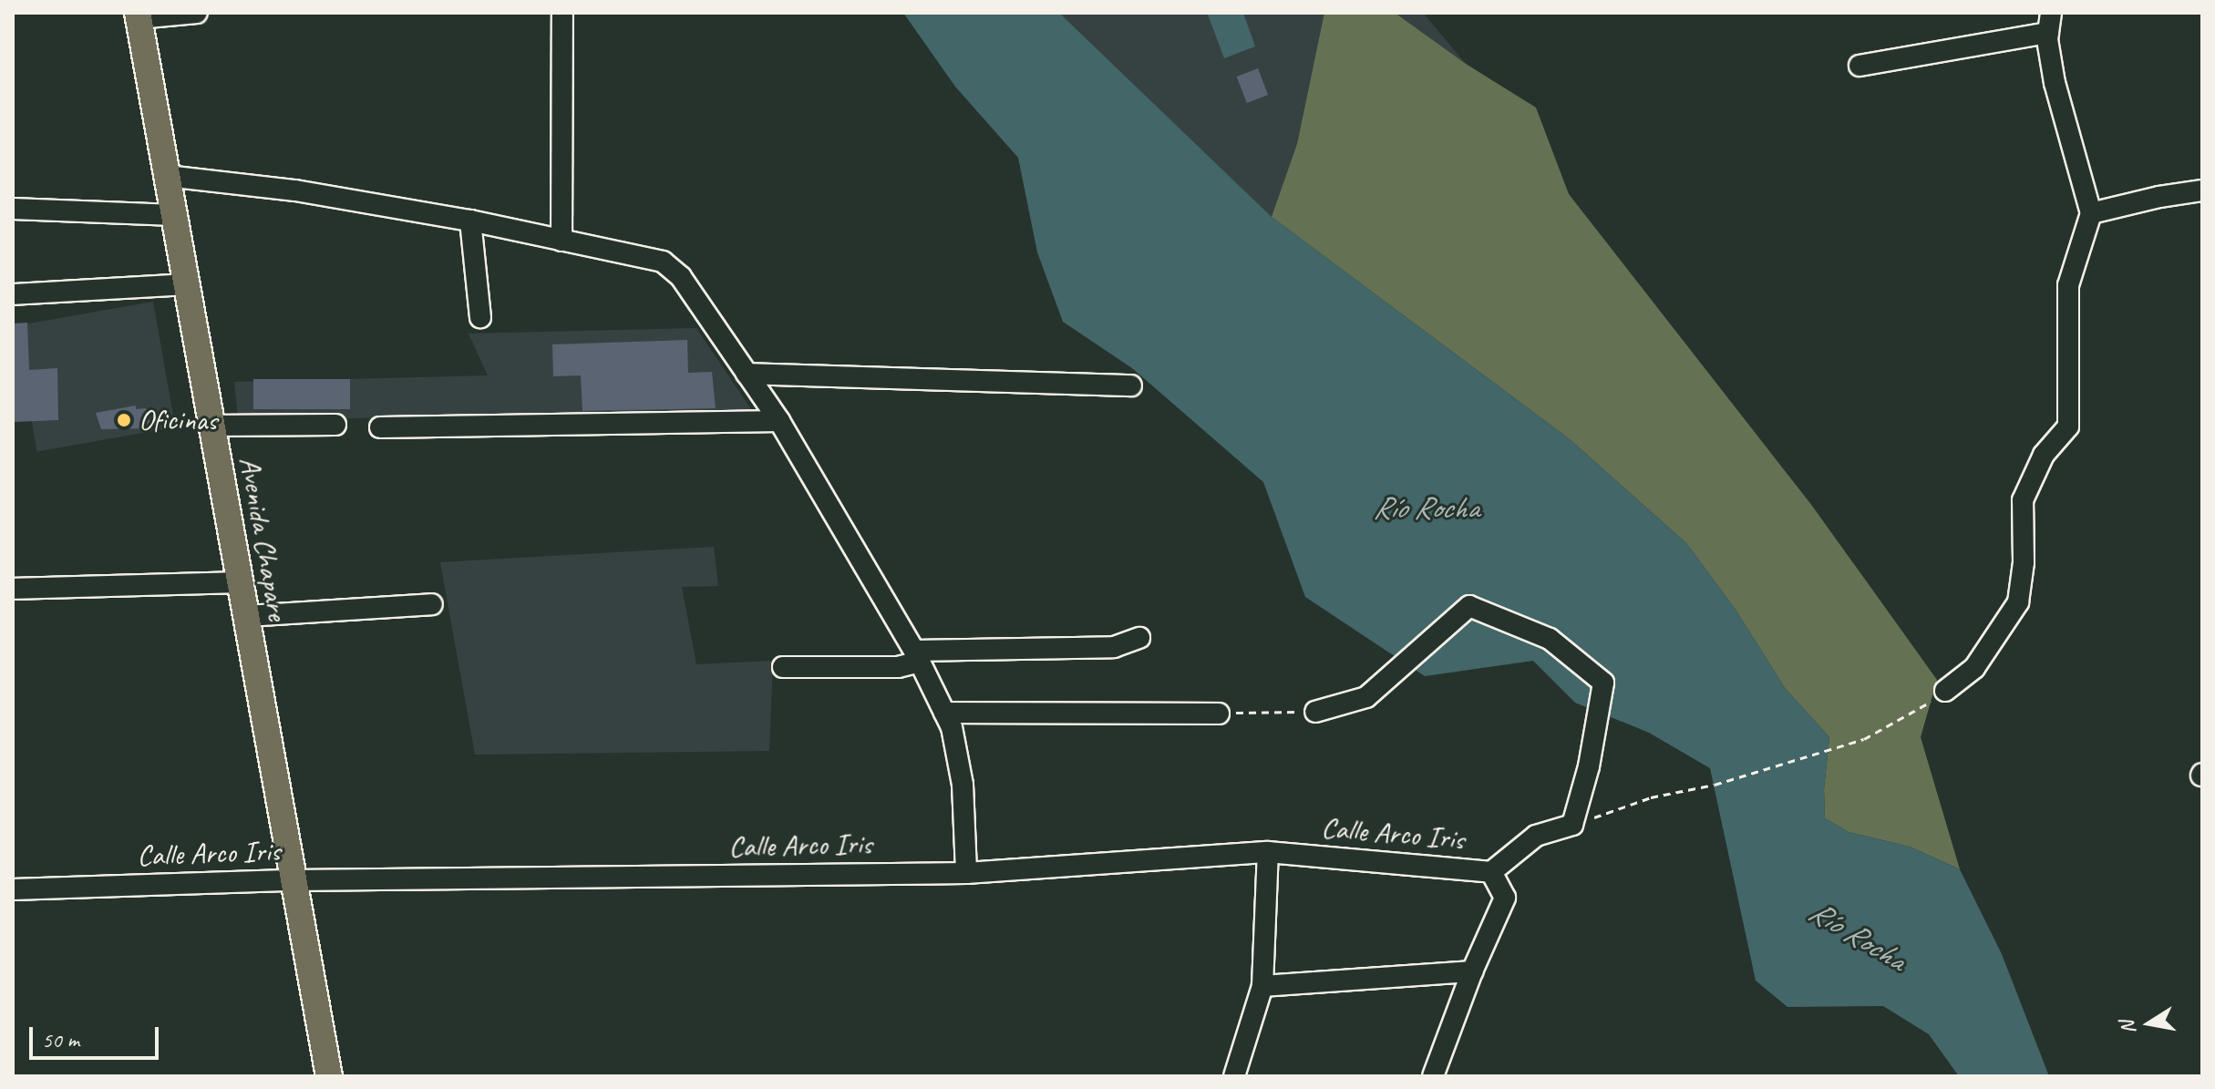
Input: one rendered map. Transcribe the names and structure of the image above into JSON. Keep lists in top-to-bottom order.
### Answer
{
  "streets": {
    "main road": ["Avenida Chapare"],
    "street": ["Calle Arco Iris"]
  },
  "crossings": [
    ["Avenida Chapare", "Calle Arco Iris"]
  ],
  "water": ["Río Rocha"],
  "places": ["Oficinas"],
  "scale_bar": "50 m",
  "north": "left"
}
